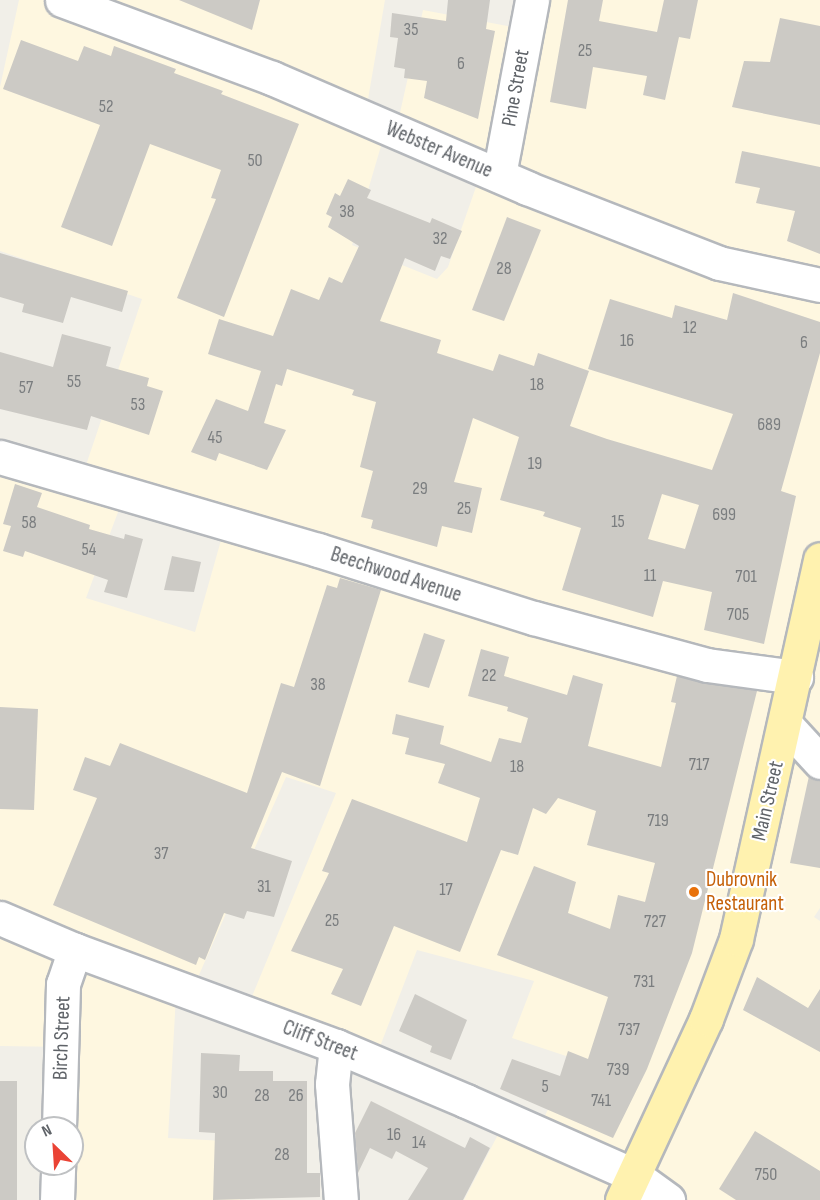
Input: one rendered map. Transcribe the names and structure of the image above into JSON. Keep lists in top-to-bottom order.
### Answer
{
  "streets": {
    "main road": ["Main Street"],
    "street": [
      "Pine Street",
      "Webster Avenue",
      "Beechwood Avenue",
      "Birch Street",
      "Cliff Street"
    ]
  },
  "crossings": [
    ["Pine Street", "Webster Avenue"],
    ["Beechwood Avenue", "Main Street"],
    ["Main Street", "Cliff Street"],
    ["Birch Street", "Cliff Street"]
  ],
  "places": ["Dubrovnik Restaurant"],
  "house_numbers": [
    "35",
    "25",
    "6",
    "52",
    "50",
    "38",
    "32",
    "28",
    "12",
    "16",
    "6",
    "55",
    "18",
    "57",
    "53",
    "689",
    "45",
    "19",
    "29",
    "25",
    "699",
    "15",
    "58",
    "54",
    "11",
    "701",
    "705",
    "22",
    "38",
    "717",
    "18",
    "719",
    "37",
    "31",
    "17",
    "25",
    "727",
    "731",
    "737",
    "739",
    "5",
    "30",
    "28",
    "26",
    "741",
    "16",
    "14",
    "28",
    "750"
  ],
  "north": "top left"
}
